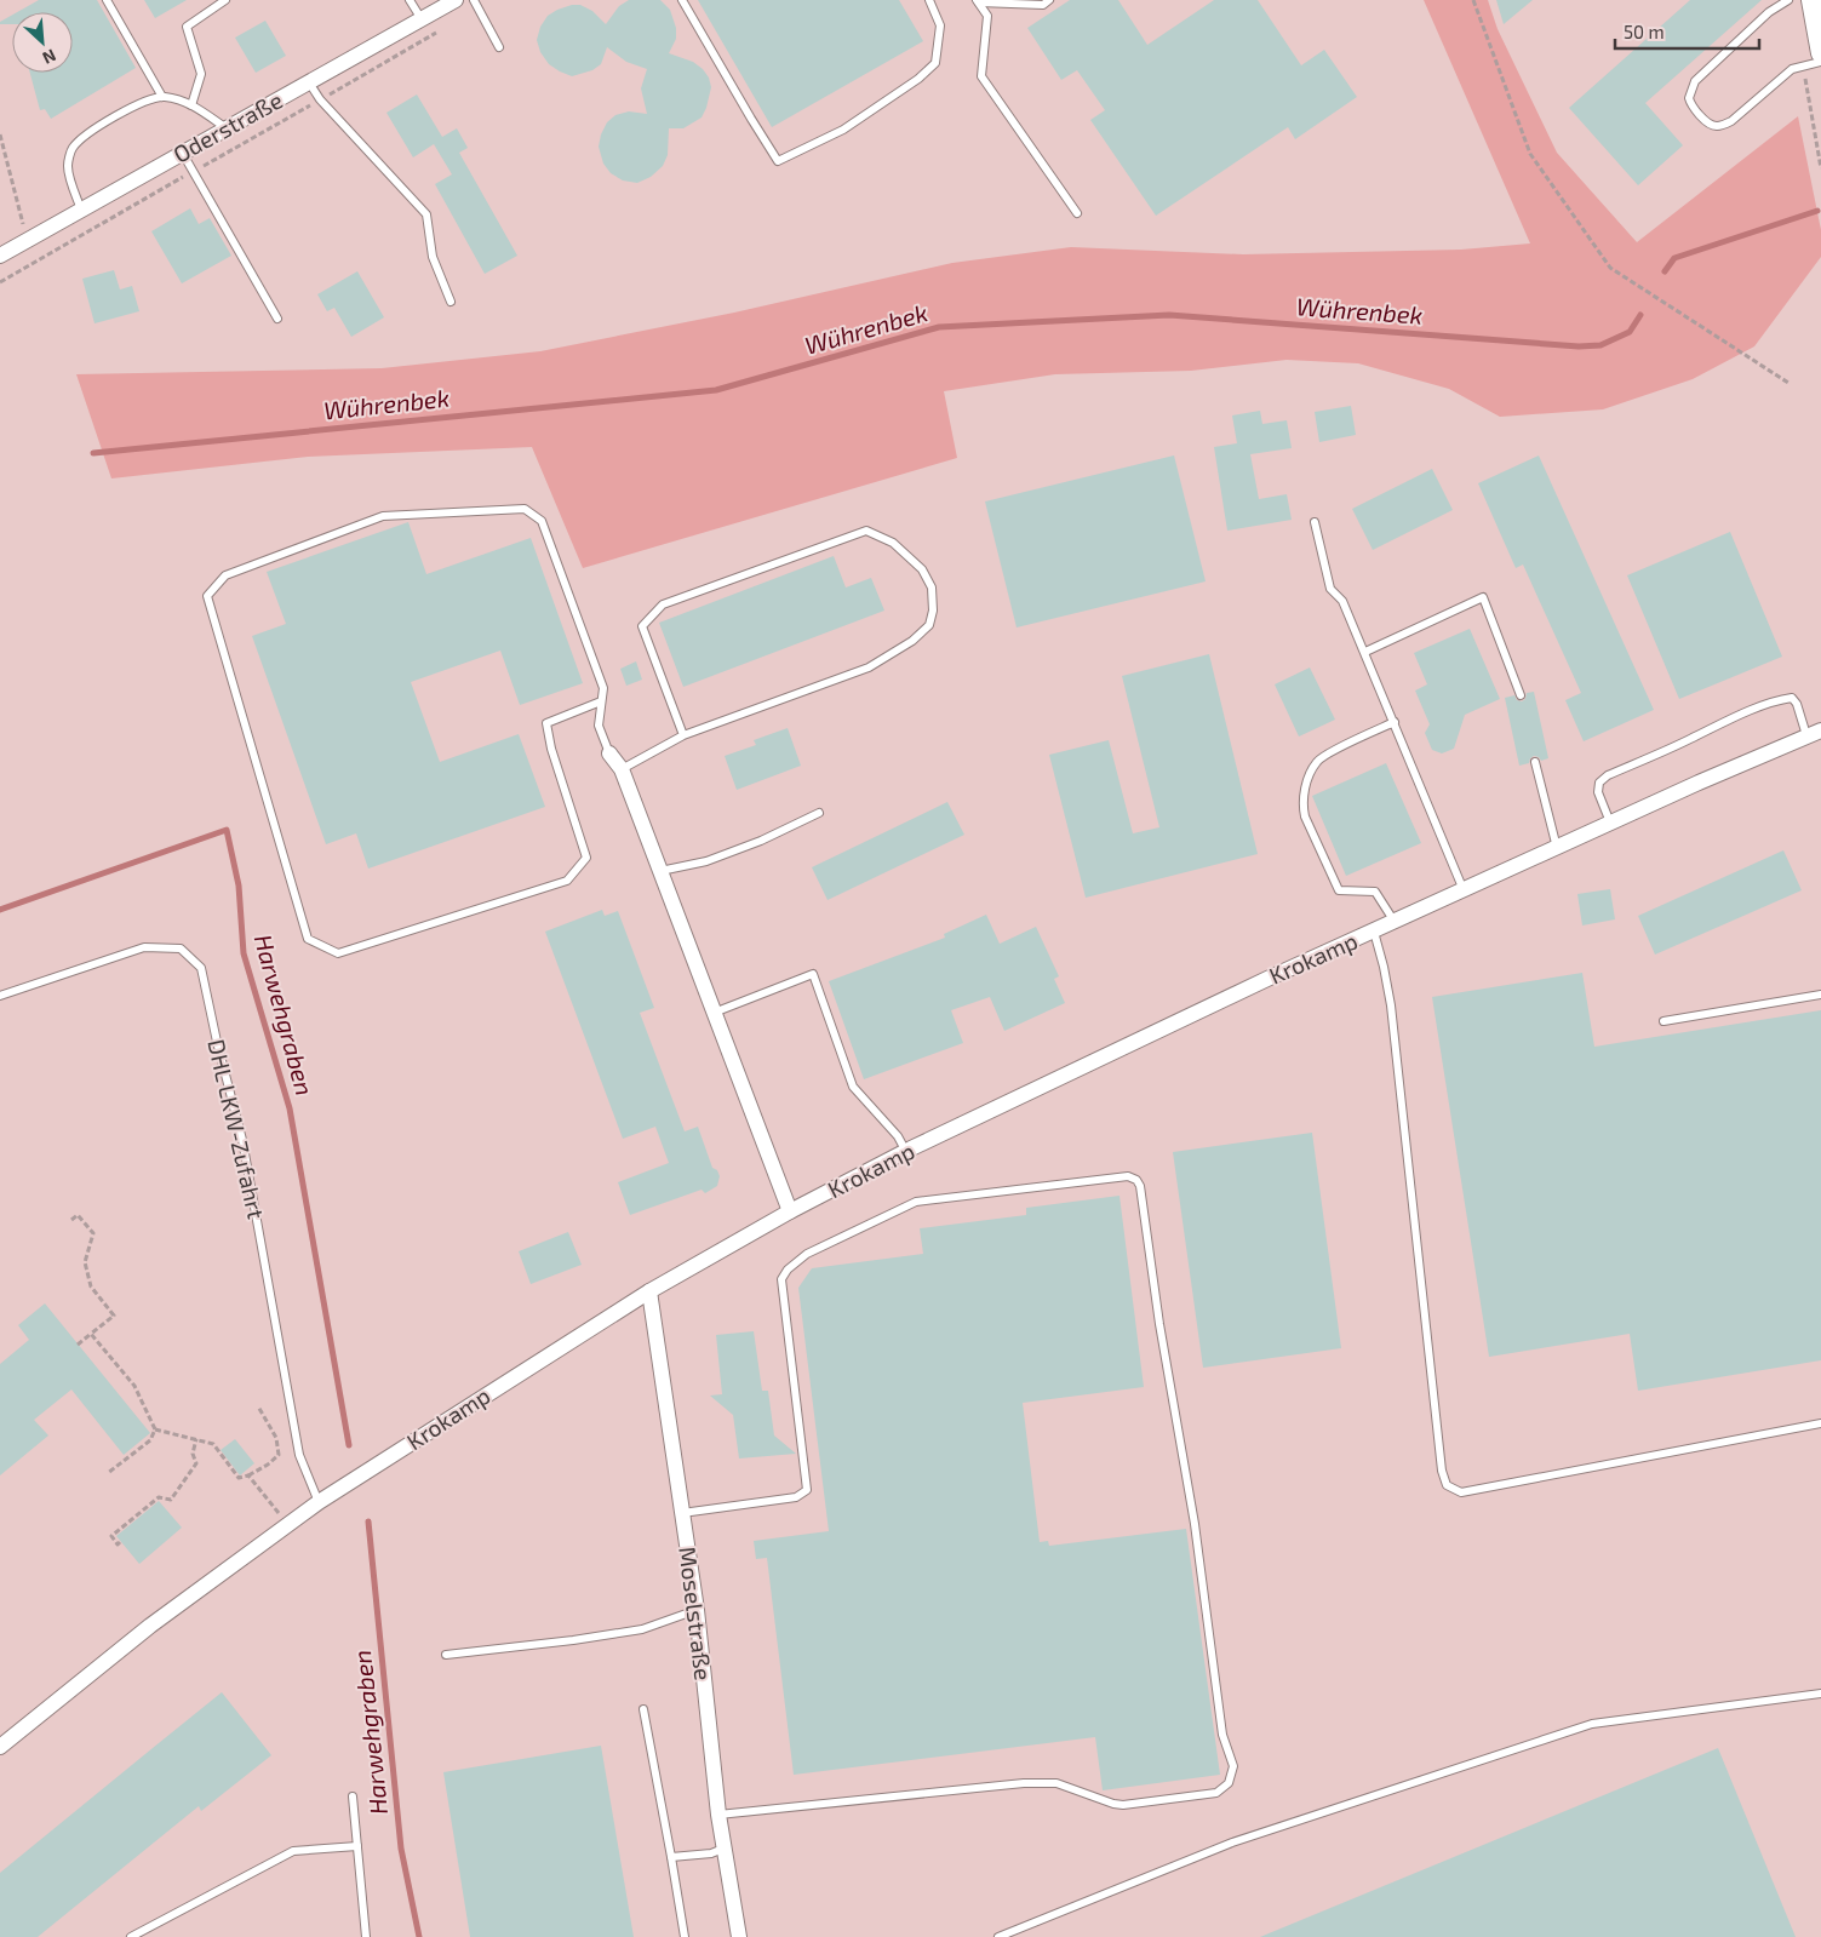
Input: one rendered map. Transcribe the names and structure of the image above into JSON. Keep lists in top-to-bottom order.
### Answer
{
  "streets": {
    "street": ["Oderstraße", "Krokamp", "Moselstraße"],
    "lane": ["DHL LKW-Zufahrt"]
  },
  "crossings": [
    ["Krokamp", "DHL LKW-Zufahrt"],
    ["Krokamp", "Moselstraße"]
  ],
  "water": ["Wührenbek", "Harwehgraben"],
  "scale_bar": "50 m",
  "north": "bottom right"
}
